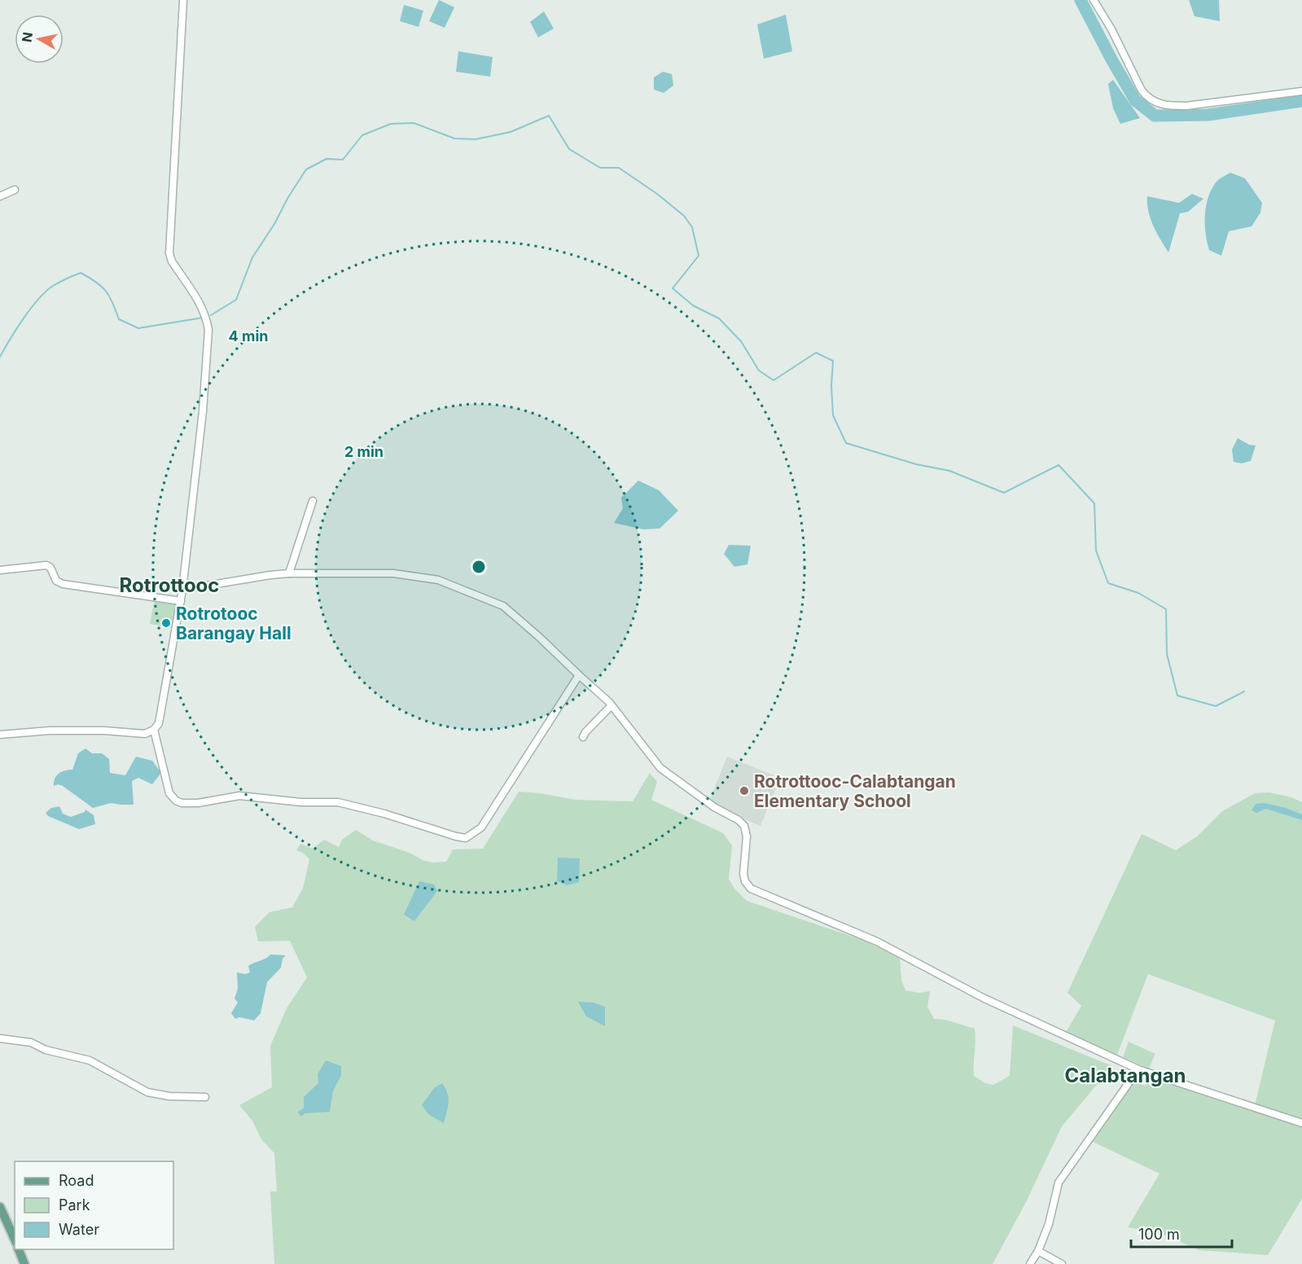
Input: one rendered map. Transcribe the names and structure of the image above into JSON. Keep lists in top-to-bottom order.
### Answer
{
  "districts": ["Rotrottooc", "Calabtangan"],
  "places": ["Rotrotooc Barangay Hall", "Rotrottooc-Calabtangan Elementary School"],
  "legend": ["Road", "Park", "Water"],
  "scale_bar": "100 m",
  "north": "left",
  "rings": ["4 min", "2 min"]
}
